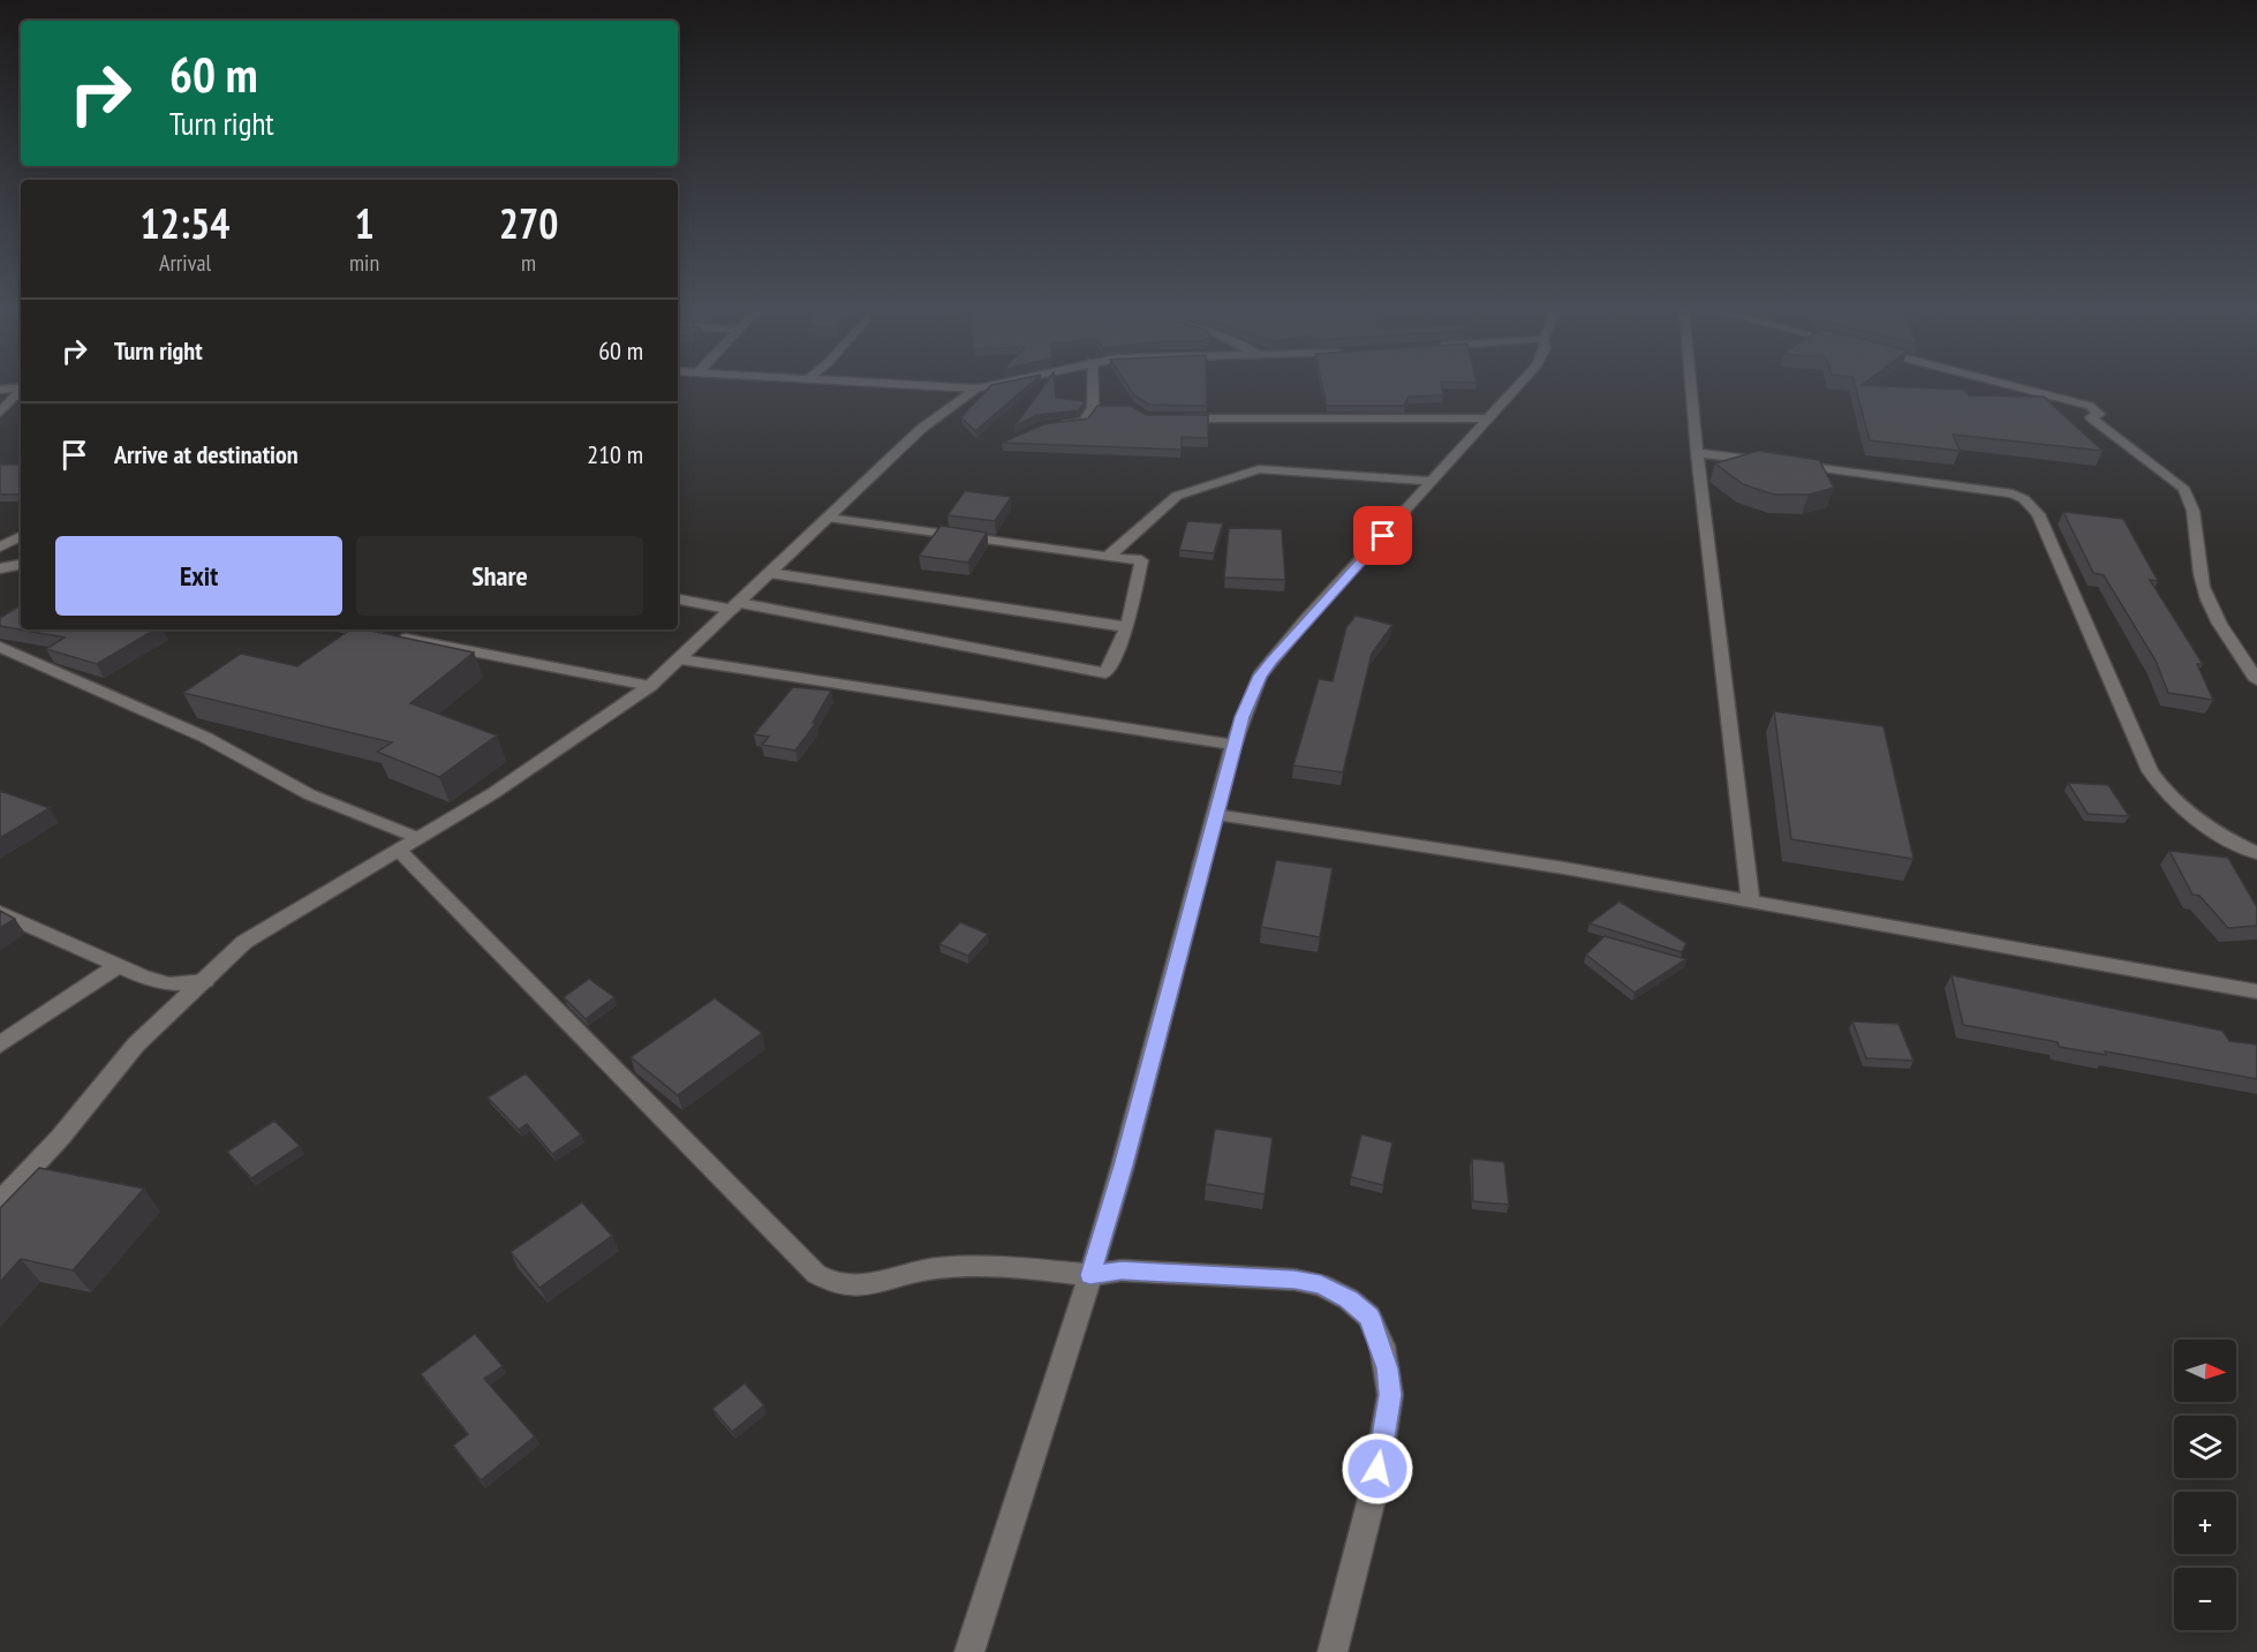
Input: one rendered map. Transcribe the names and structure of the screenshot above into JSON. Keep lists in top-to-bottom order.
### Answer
{
  "north": "right",
  "page": {
    "turn": ["60 m", "Turn right"],
    "eta": [
      "12:54",
      "Arrival",
      "1",
      "min",
      "270",
      "m"
    ],
    "list": [
      {
        "name": "Turn right",
        "value": "60 m"
      },
      {
        "name": "Arrive at destination",
        "value": "210 m"
      }
    ],
    "buttons": ["Exit", "Share"],
    "map_buttons": ["+", "−"]
  }
}
